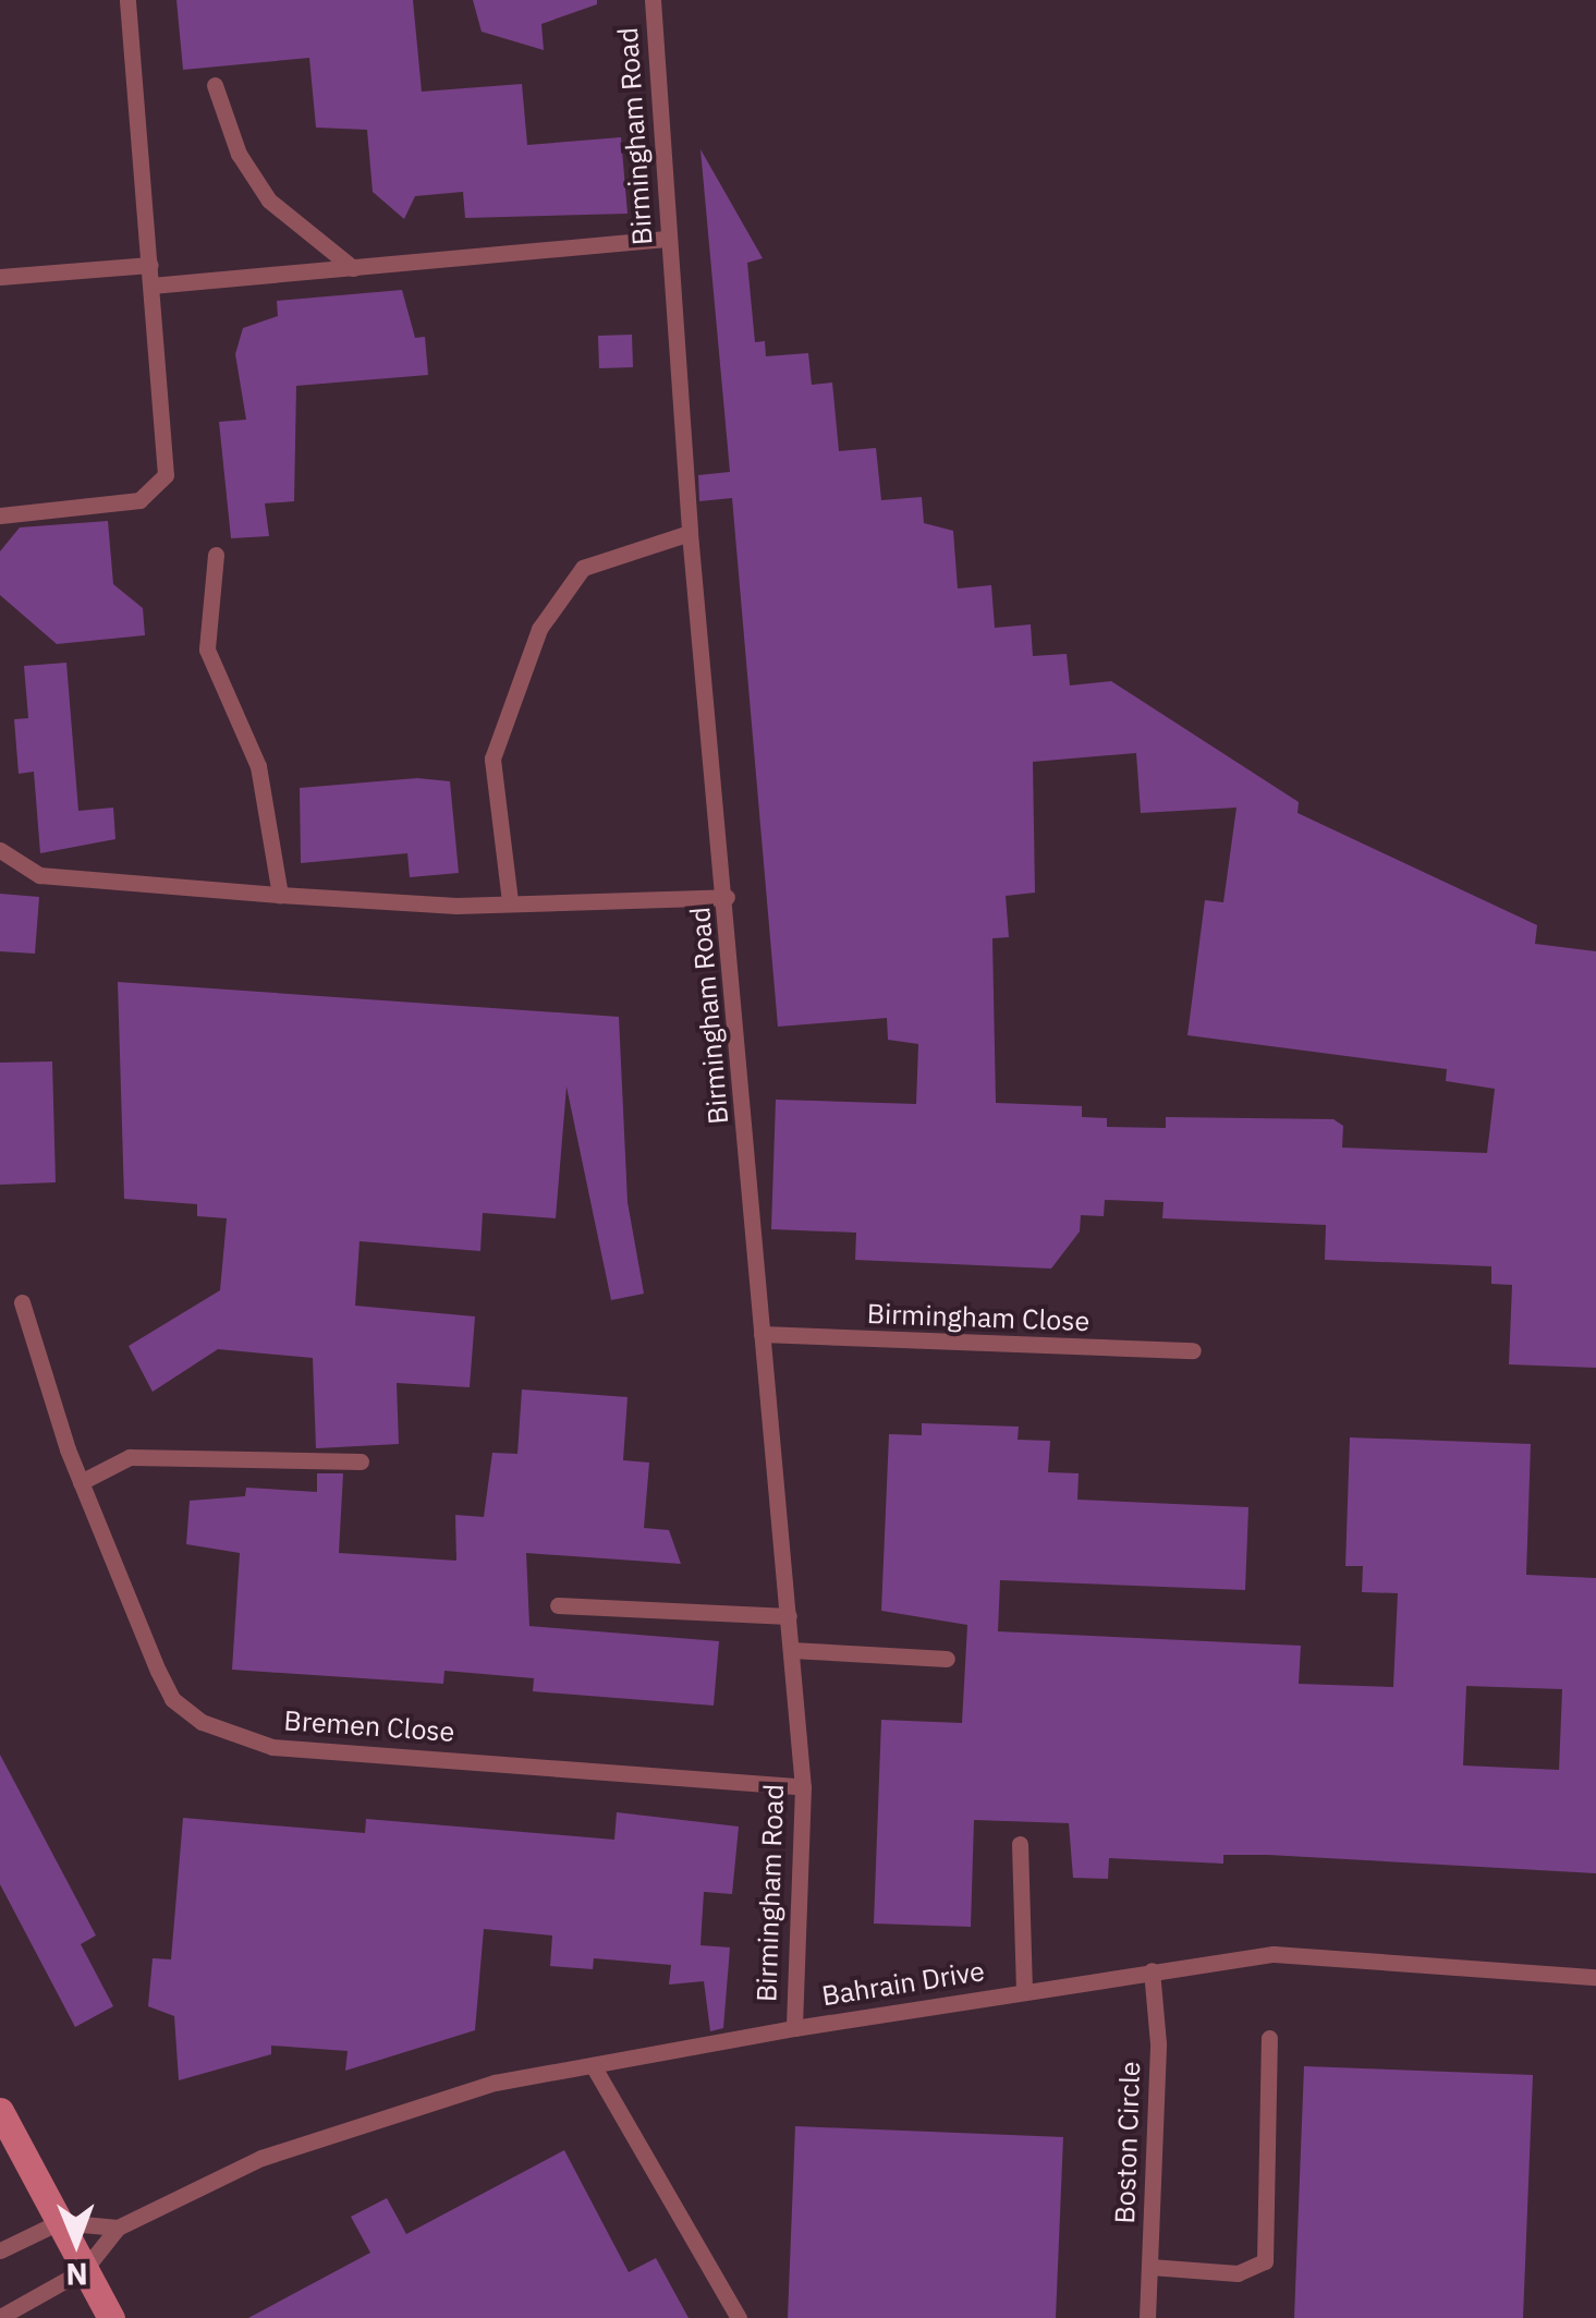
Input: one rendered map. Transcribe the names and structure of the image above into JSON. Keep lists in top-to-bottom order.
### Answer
{
  "streets": {
    "lane": [
      "Birmingham Road",
      "Birmingham Close",
      "Bremen Close",
      "Bahrain Drive",
      "Boston Circle"
    ]
  },
  "crossings": [
    ["Birmingham Road", "Birmingham Close"],
    ["Birmingham Road", "Bremen Close"],
    ["Birmingham Road", "Bahrain Drive"],
    ["Bahrain Drive", "Boston Circle"]
  ],
  "north": "bottom"
}
